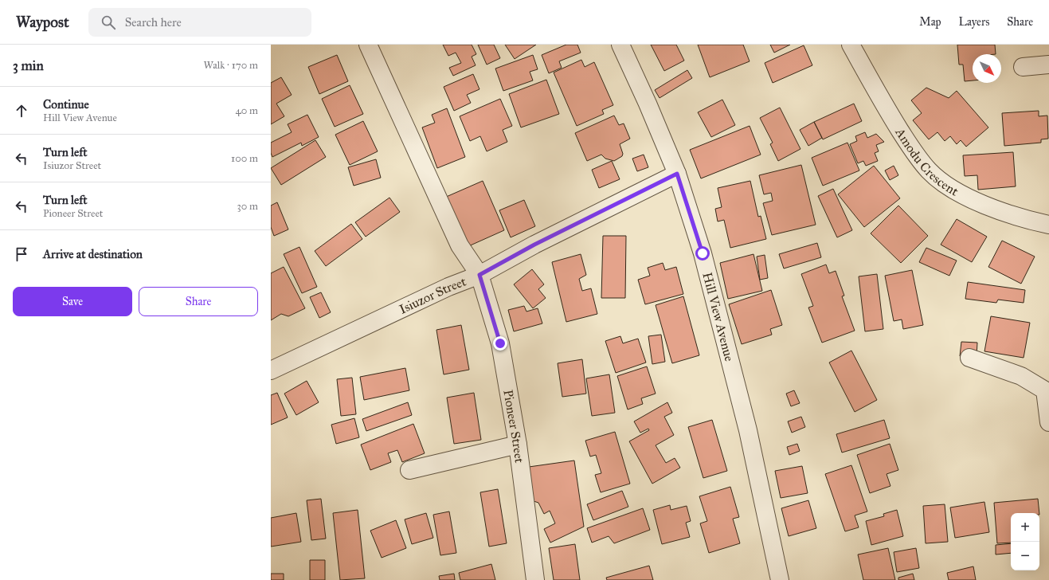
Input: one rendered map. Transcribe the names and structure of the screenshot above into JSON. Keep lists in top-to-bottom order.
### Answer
{
  "streets": {
    "street": [
      "Amodu Crescent",
      "Isiuzor Street",
      "Hill View Avenue",
      "Pioneer Street"
    ]
  },
  "crossings": [
    ["Isiuzor Street", "Hill View Avenue"],
    ["Isiuzor Street", "Pioneer Street"]
  ],
  "north": "bottom right",
  "page": {
    "header": "Waypost",
    "search": "Search here",
    "nav": ["Map", "Layers", "Share"],
    "heading": ["3 min", "Walk · 170 m"],
    "list": [
      ["Continue", "Hill View Avenue", "40 m"],
      ["Turn left", "Isiuzor Street", "100 m"],
      ["Turn left", "Pioneer Street", "30 m"],
      "Arrive at destination"
    ],
    "buttons": ["Save", "Share"],
    "map_buttons": ["+", "−"]
  }
}
